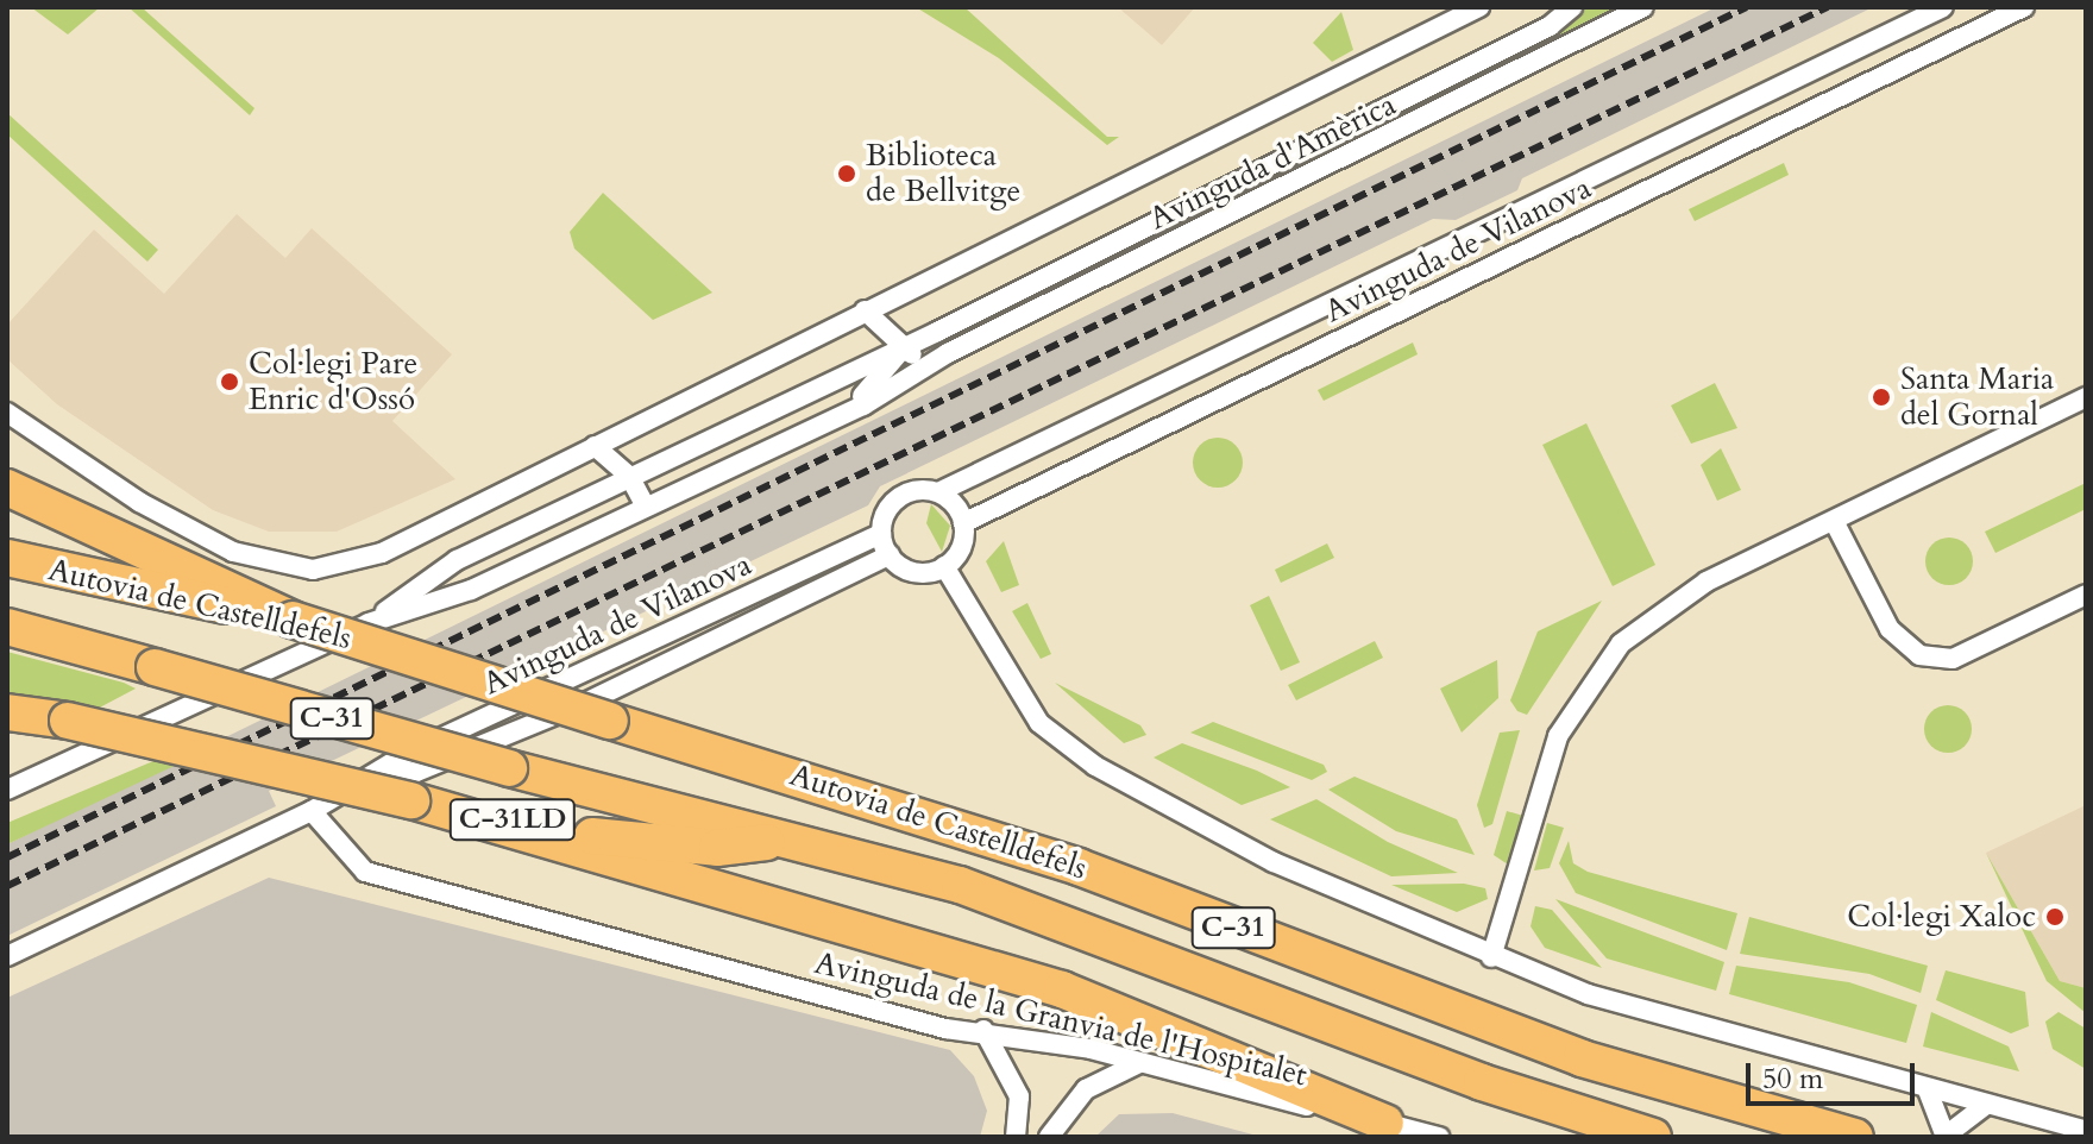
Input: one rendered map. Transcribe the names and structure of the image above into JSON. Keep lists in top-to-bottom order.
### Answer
{
  "streets": {
    "highway": ["Autovia de Castelldefels", "C-31", "C-31LD"],
    "street": ["Avinguda d'Amèrica", "Avinguda de Vilanova", "Avinguda de la Granvia de l'Hospitalet"]
  },
  "crossings": [
    ["Avinguda de Vilanova", "Avinguda de la Granvia de l'Hospitalet"],
    ["Autovia de Castelldefels", "C-31LD"]
  ],
  "places": [
    "Biblioteca de Bellvitge",
    "Col·legi Pare Enric d'Ossó",
    "Santa Maria del Gornal",
    "Col·legi Xaloc"
  ],
  "scale_bar": "50 m"
}
